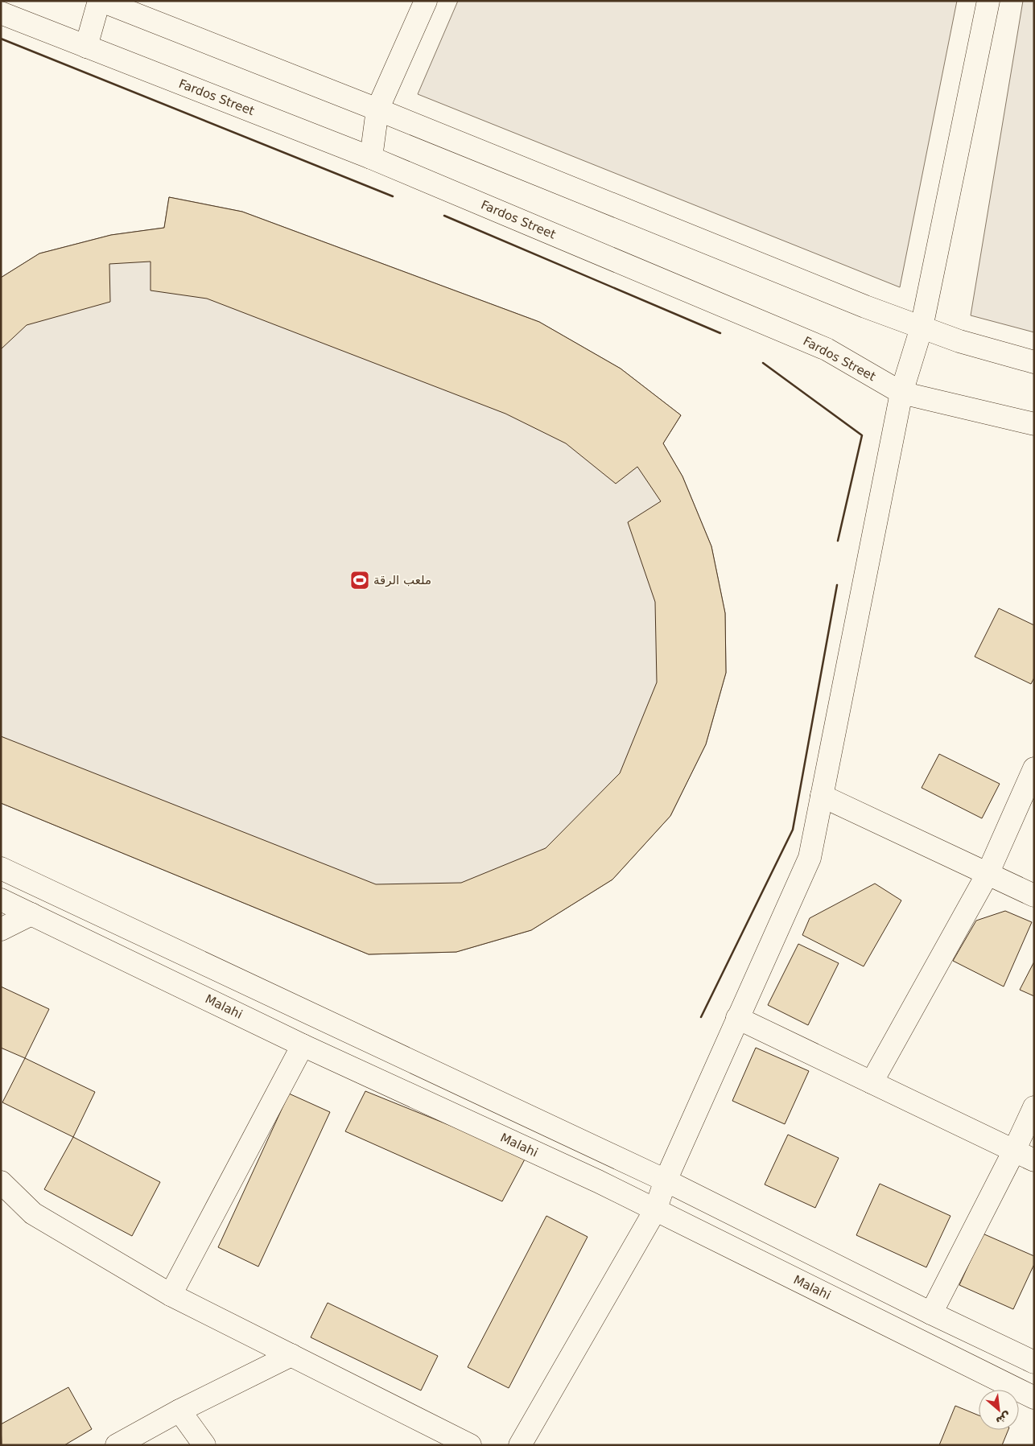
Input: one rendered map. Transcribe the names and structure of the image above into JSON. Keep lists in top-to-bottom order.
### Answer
{
  "streets": {
    "street": ["Fardos Street", "Malahi"]
  },
  "places": {
    "sports": ["ملعب الرقة"]
  },
  "north": "bottom right"
}
